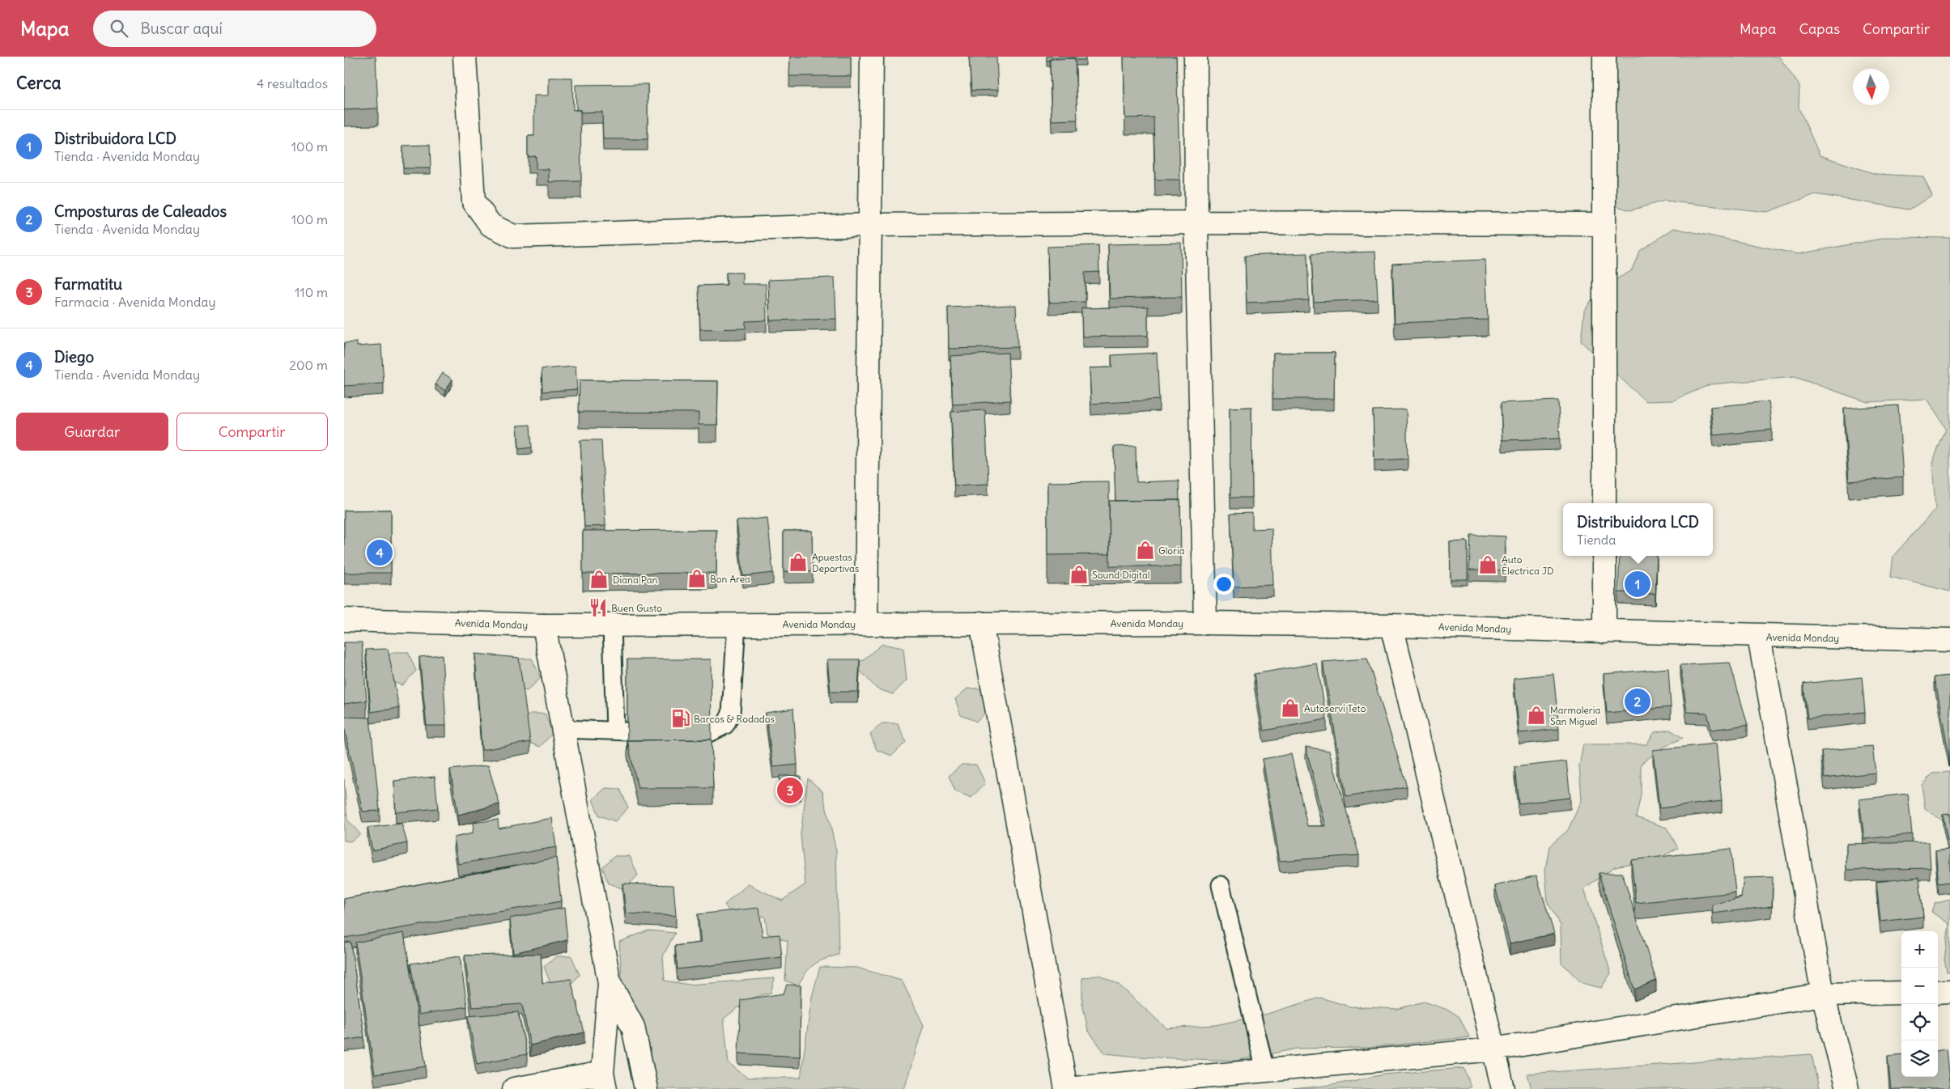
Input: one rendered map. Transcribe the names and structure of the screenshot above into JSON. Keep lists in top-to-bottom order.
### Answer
{
  "streets": {
    "street": ["Avenida Monday"]
  },
  "places": {
    "shop": [
      "Gloria",
      "Apuestas Deportivas",
      "Auto Electrica JD",
      "Sound Digital",
      "Bon Area",
      "Diana Pan",
      "Autoservi Teto",
      "Marmoleria San Miguel"
    ],
    "restaurant": ["Buen Gusto"],
    "fuel station": ["Barcos & Rodados"]
  },
  "north": "bottom",
  "page": {
    "header": "Mapa",
    "search": "Buscar aquí",
    "nav": ["Mapa", "Capas", "Compartir"],
    "heading": ["Cerca", "4 resultados"],
    "list": [
      {
        "mark": "1",
        "name": "Distribuidora LCD",
        "note": "Tienda · Avenida Monday",
        "value": "100 m"
      },
      {
        "mark": "2",
        "name": "Cmposturas de Caleados",
        "note": "Tienda · Avenida Monday",
        "value": "100 m"
      },
      {
        "mark": "3",
        "name": "Farmatitu",
        "note": "Farmacia · Avenida Monday",
        "value": "110 m"
      },
      {
        "mark": "4",
        "name": "Diego",
        "note": "Tienda · Avenida Monday",
        "value": "200 m"
      }
    ],
    "buttons": ["Guardar", "Compartir"],
    "popup": ["Distribuidora LCD", "Tienda"],
    "pins": [
      "4",
      "1",
      "2",
      "3"
    ],
    "map_buttons": ["+", "−"]
  }
}
